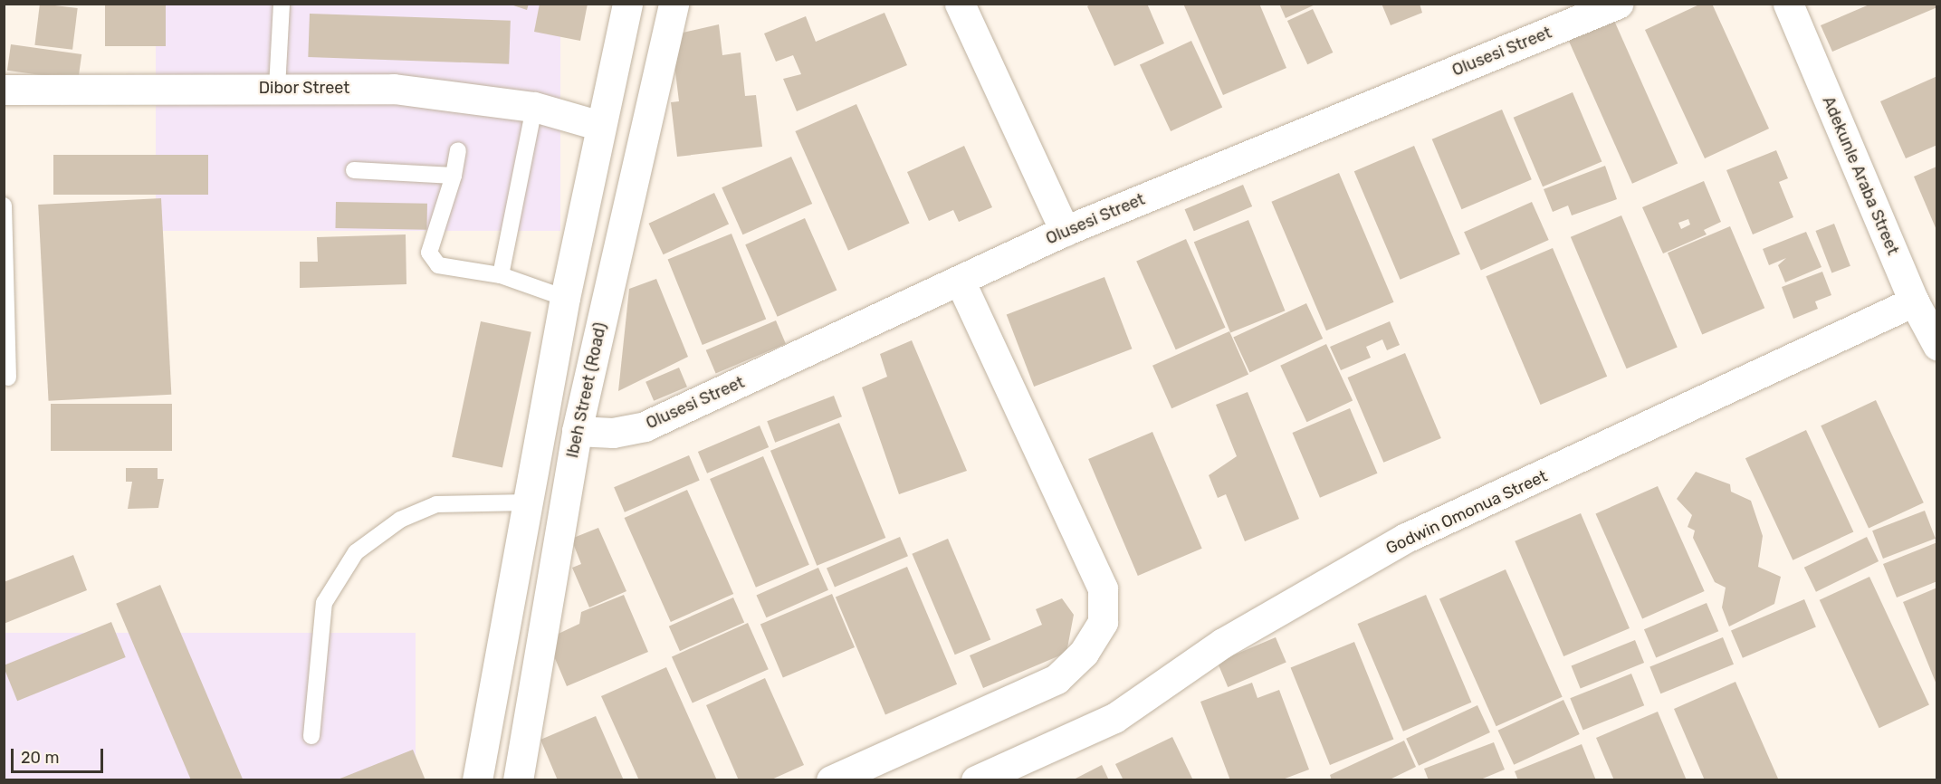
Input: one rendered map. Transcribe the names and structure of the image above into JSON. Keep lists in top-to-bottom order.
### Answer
{
  "streets": {
    "street": [
      "Olusesi Street",
      "Dibor Street",
      "Adekunle Araba Street",
      "Ibeh Street (Road)",
      "Godwin Omonua Street"
    ]
  },
  "crossings": [
    ["Olusesi Street", "Ibeh Street (Road)"],
    ["Adekunle Araba Street", "Godwin Omonua Street"]
  ],
  "scale_bar": "20 m"
}
